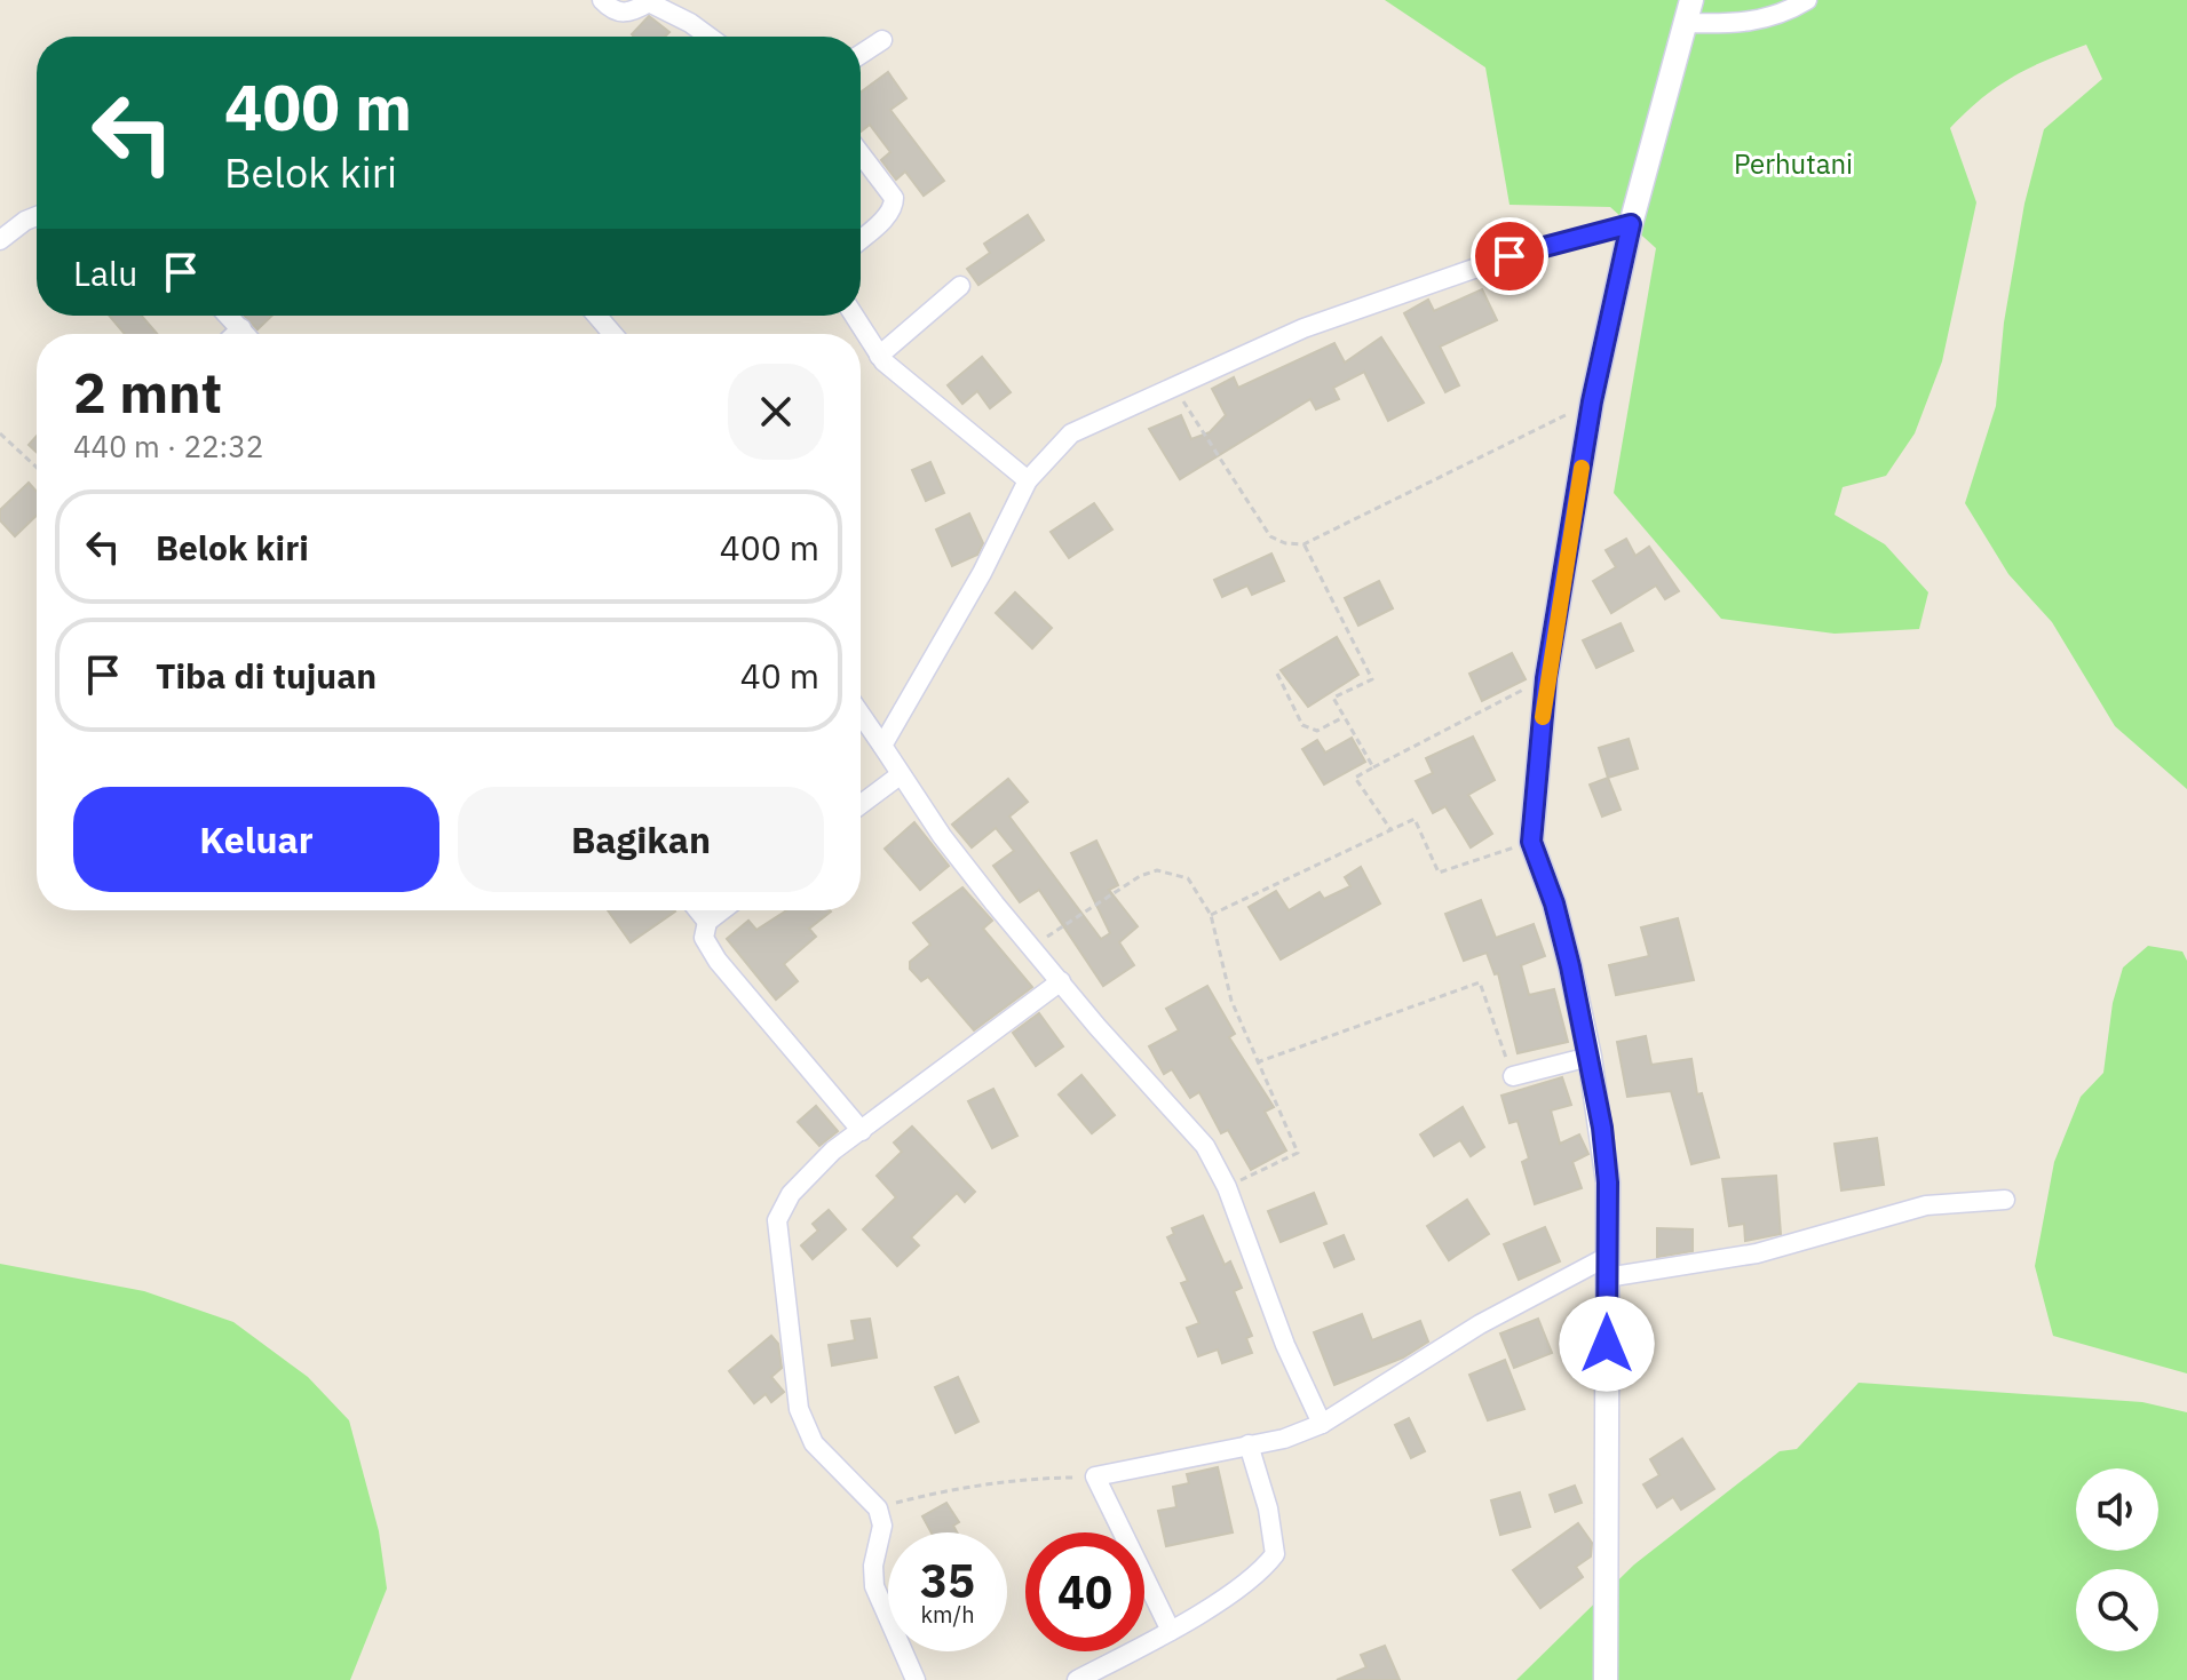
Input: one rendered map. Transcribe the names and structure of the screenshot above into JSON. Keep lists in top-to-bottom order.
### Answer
{
  "parks": ["Perhutani"],
  "page": {
    "turn": ["400 m", "Belok kiri"],
    "then": "Lalu",
    "heading": ["2 mnt", "440 m · 22:32"],
    "list": [
      {
        "name": "Belok kiri",
        "value": "400 m"
      },
      {
        "name": "Tiba di tujuan",
        "value": "40 m"
      }
    ],
    "buttons": ["Keluar", "Bagikan"],
    "speed": "35 km/h",
    "limit": "40"
  }
}
